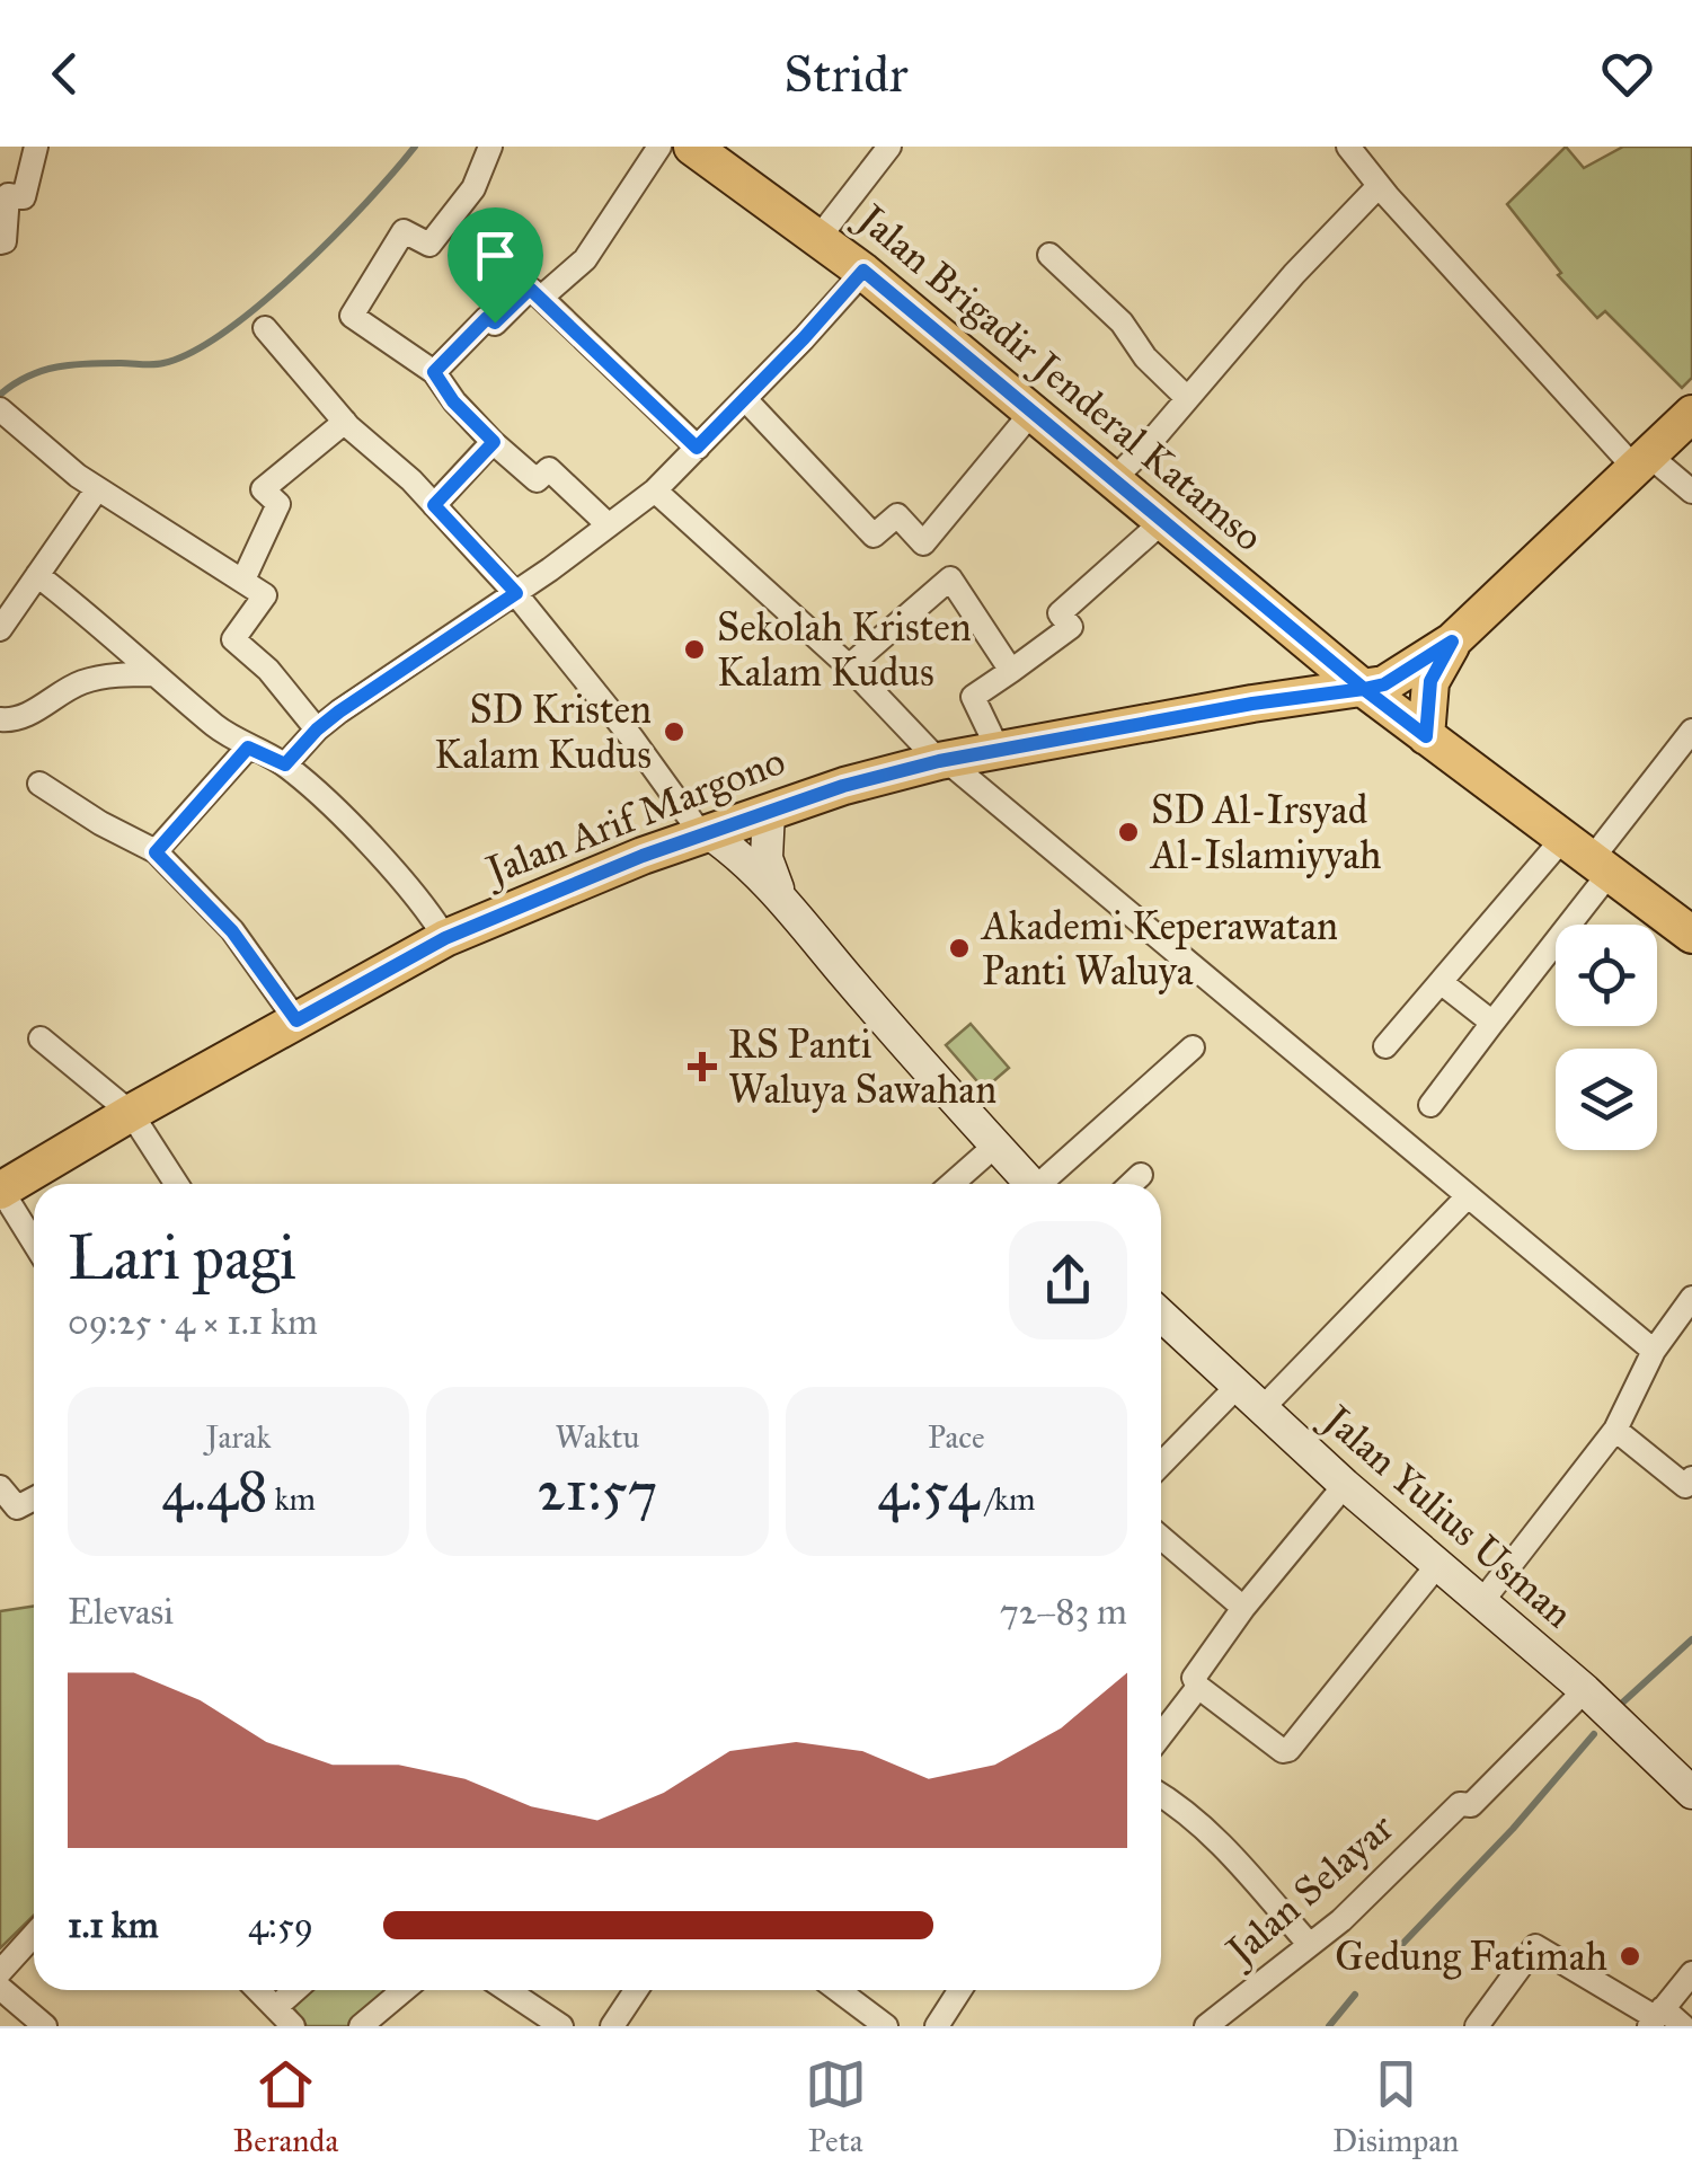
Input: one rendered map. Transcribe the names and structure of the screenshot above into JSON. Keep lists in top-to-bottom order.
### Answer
{
  "streets": {
    "main road": ["Jalan Brigadir Jenderal Katamso", "Jalan Arif Margono", "Jalan Yulius Usman"],
    "street": ["Jalan Selayar"]
  },
  "crossings": [
    ["Jalan Brigadir Jenderal Katamso", "Jalan Arif Margono"],
    ["Jalan Yulius Usman", "Jalan Selayar"]
  ],
  "places": {
    "other": [
      "Sekolah Kristen Kalam Kudus",
      "SD Kristen Kalam Kudus",
      "SD Al-Irsyad Al-Islamiyyah",
      "Akademi Keperawatan Panti Waluya",
      "Gedung Fatimah"
    ],
    "health": ["RS Panti Waluya Sawahan"]
  },
  "page": {
    "header": "Stridr",
    "heading": ["Lari pagi", "09:25 · 4 × 1.1 km"],
    "stats": [
      ["Jarak", "4.48 km"],
      ["Waktu", "21:57"],
      ["Pace", "4:54 /km"]
    ],
    "chart": ["Elevasi", "72–83 m"],
    "list": [
      {
        "name": "1.1 km",
        "note": "4:59"
      }
    ],
    "tabs": ["Beranda", "Peta", "Disimpan"]
  }
}
